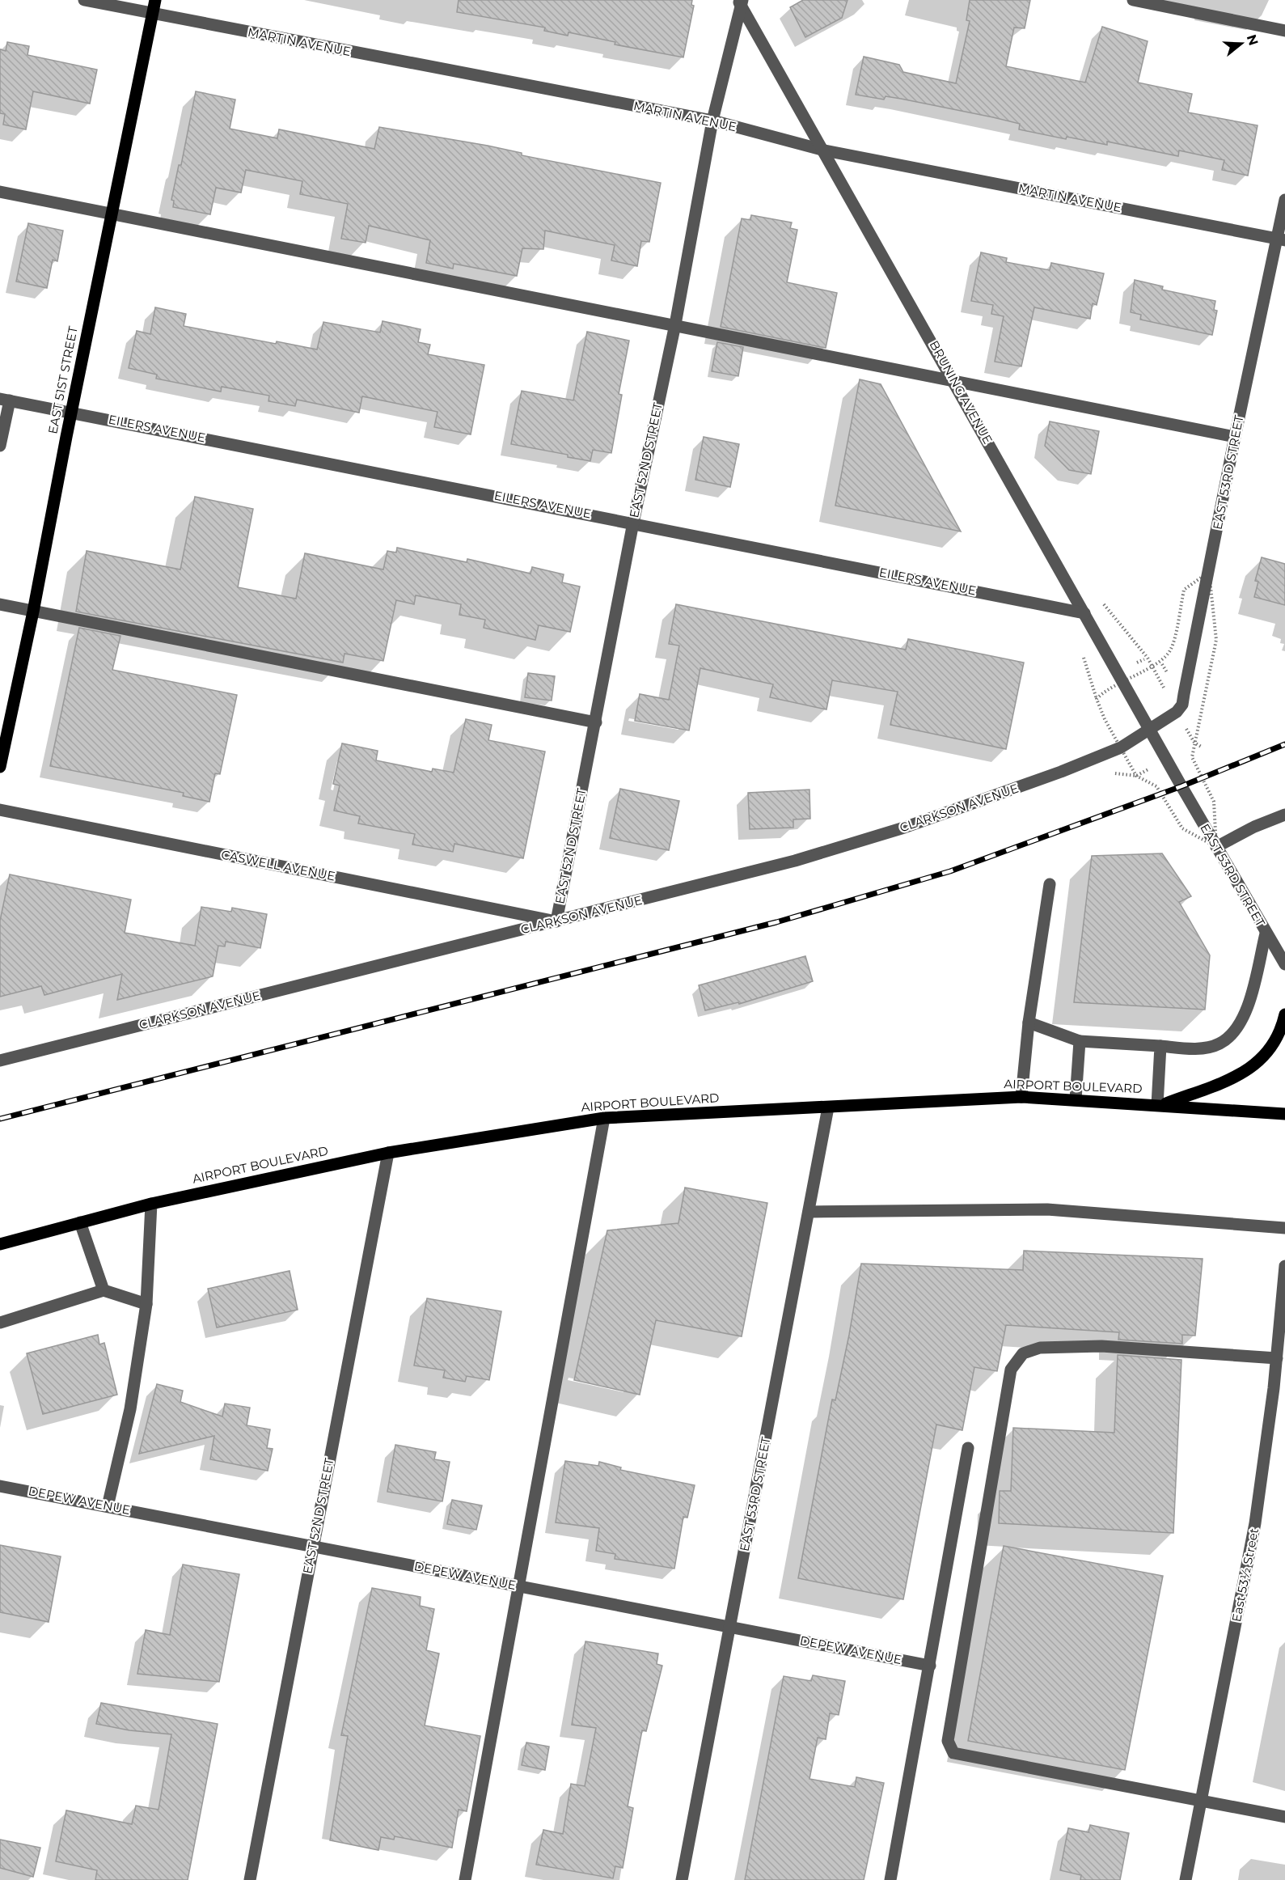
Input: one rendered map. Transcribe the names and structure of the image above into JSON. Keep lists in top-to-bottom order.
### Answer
{
  "streets": {
    "main road": ["EAST 51ST STREET", "AIRPORT BOULEVARD"],
    "street": [
      "MARTIN AVENUE",
      "BRUNING AVENUE",
      "EILERS AVENUE",
      "EAST 52ND STREET",
      "EAST 53RD STREET",
      "CLARKSON AVENUE",
      "CASWELL AVENUE",
      "DEPEW AVENUE",
      "East 53½ Street"
    ]
  },
  "crossings": [
    ["MARTIN AVENUE", "EAST 51ST STREET"],
    ["MARTIN AVENUE", "BRUNING AVENUE"],
    ["MARTIN AVENUE", "EAST 52ND STREET"],
    ["MARTIN AVENUE", "EAST 53RD STREET"],
    ["EAST 51ST STREET", "EILERS AVENUE"],
    ["BRUNING AVENUE", "EILERS AVENUE"],
    ["BRUNING AVENUE", "EAST 52ND STREET"],
    ["BRUNING AVENUE", "EAST 53RD STREET"],
    ["BRUNING AVENUE", "CLARKSON AVENUE"],
    ["EILERS AVENUE", "EAST 52ND STREET"],
    ["EAST 52ND STREET", "CLARKSON AVENUE"],
    ["EAST 52ND STREET", "CASWELL AVENUE"],
    ["EAST 52ND STREET", "AIRPORT BOULEVARD"],
    ["EAST 52ND STREET", "DEPEW AVENUE"],
    ["EAST 53RD STREET", "CLARKSON AVENUE"],
    ["EAST 53RD STREET", "AIRPORT BOULEVARD"],
    ["EAST 53RD STREET", "DEPEW AVENUE"],
    ["CLARKSON AVENUE", "CASWELL AVENUE"]
  ],
  "north": "right"
}
